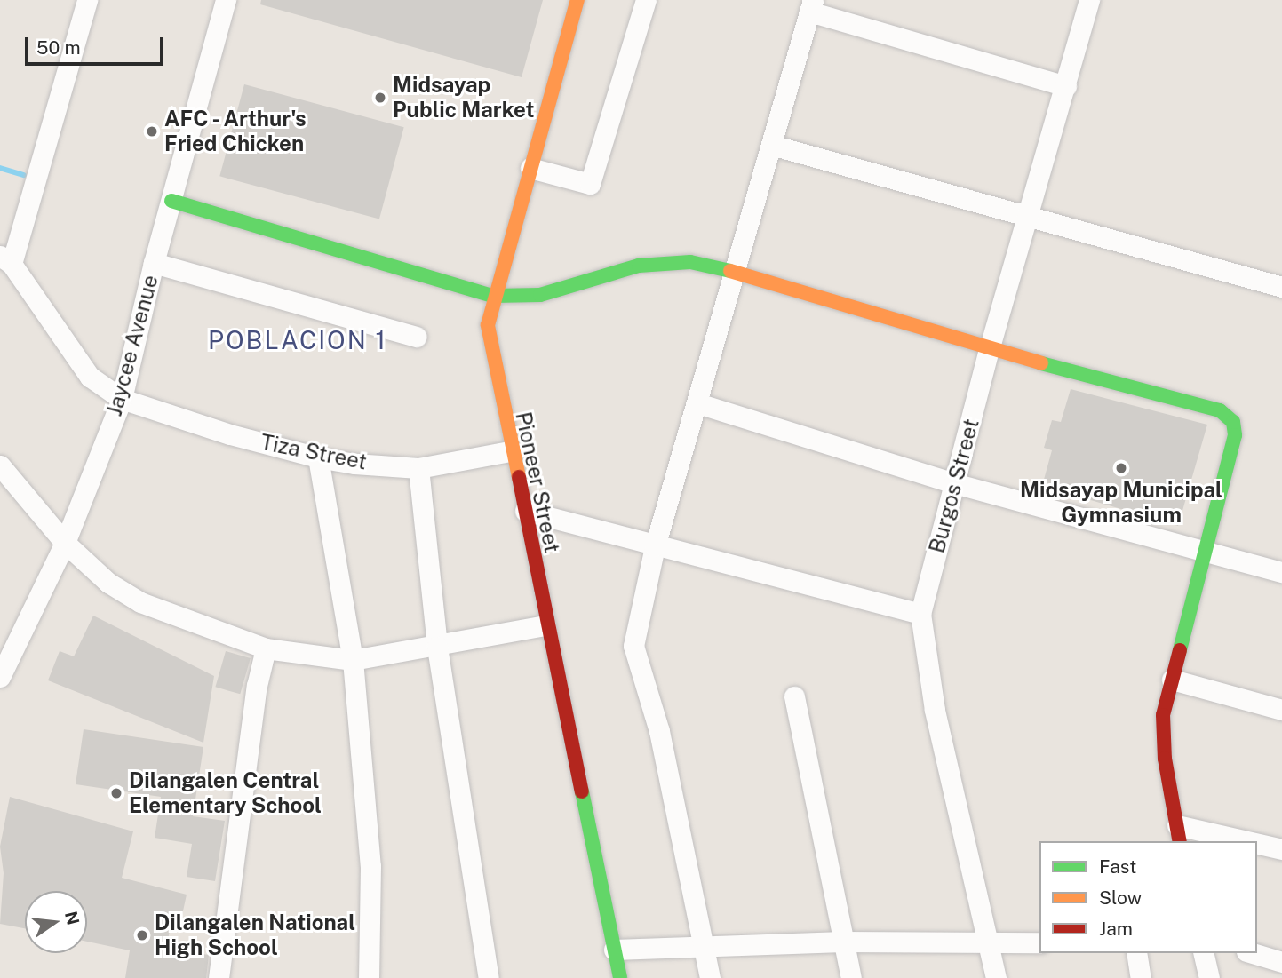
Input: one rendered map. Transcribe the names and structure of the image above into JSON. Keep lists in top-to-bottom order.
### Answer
{
  "streets": {
    "street": [
      "Jaycee Avenue",
      "Tiza Street",
      "Pioneer Street",
      "Burgos Street"
    ]
  },
  "crossings": [
    ["Jaycee Avenue", "Tiza Street"],
    ["Tiza Street", "Pioneer Street"]
  ],
  "districts": ["POBLACION 1"],
  "places": [
    "Midsayap Public Market",
    "AFC - Arthur's Fried Chicken",
    "Midsayap Municipal Gymnasium",
    "Dilangalen Central Elementary School",
    "Dilangalen National High School"
  ],
  "legend": ["Fast", "Slow", "Jam"],
  "scale_bar": "50 m",
  "north": "right"
}
